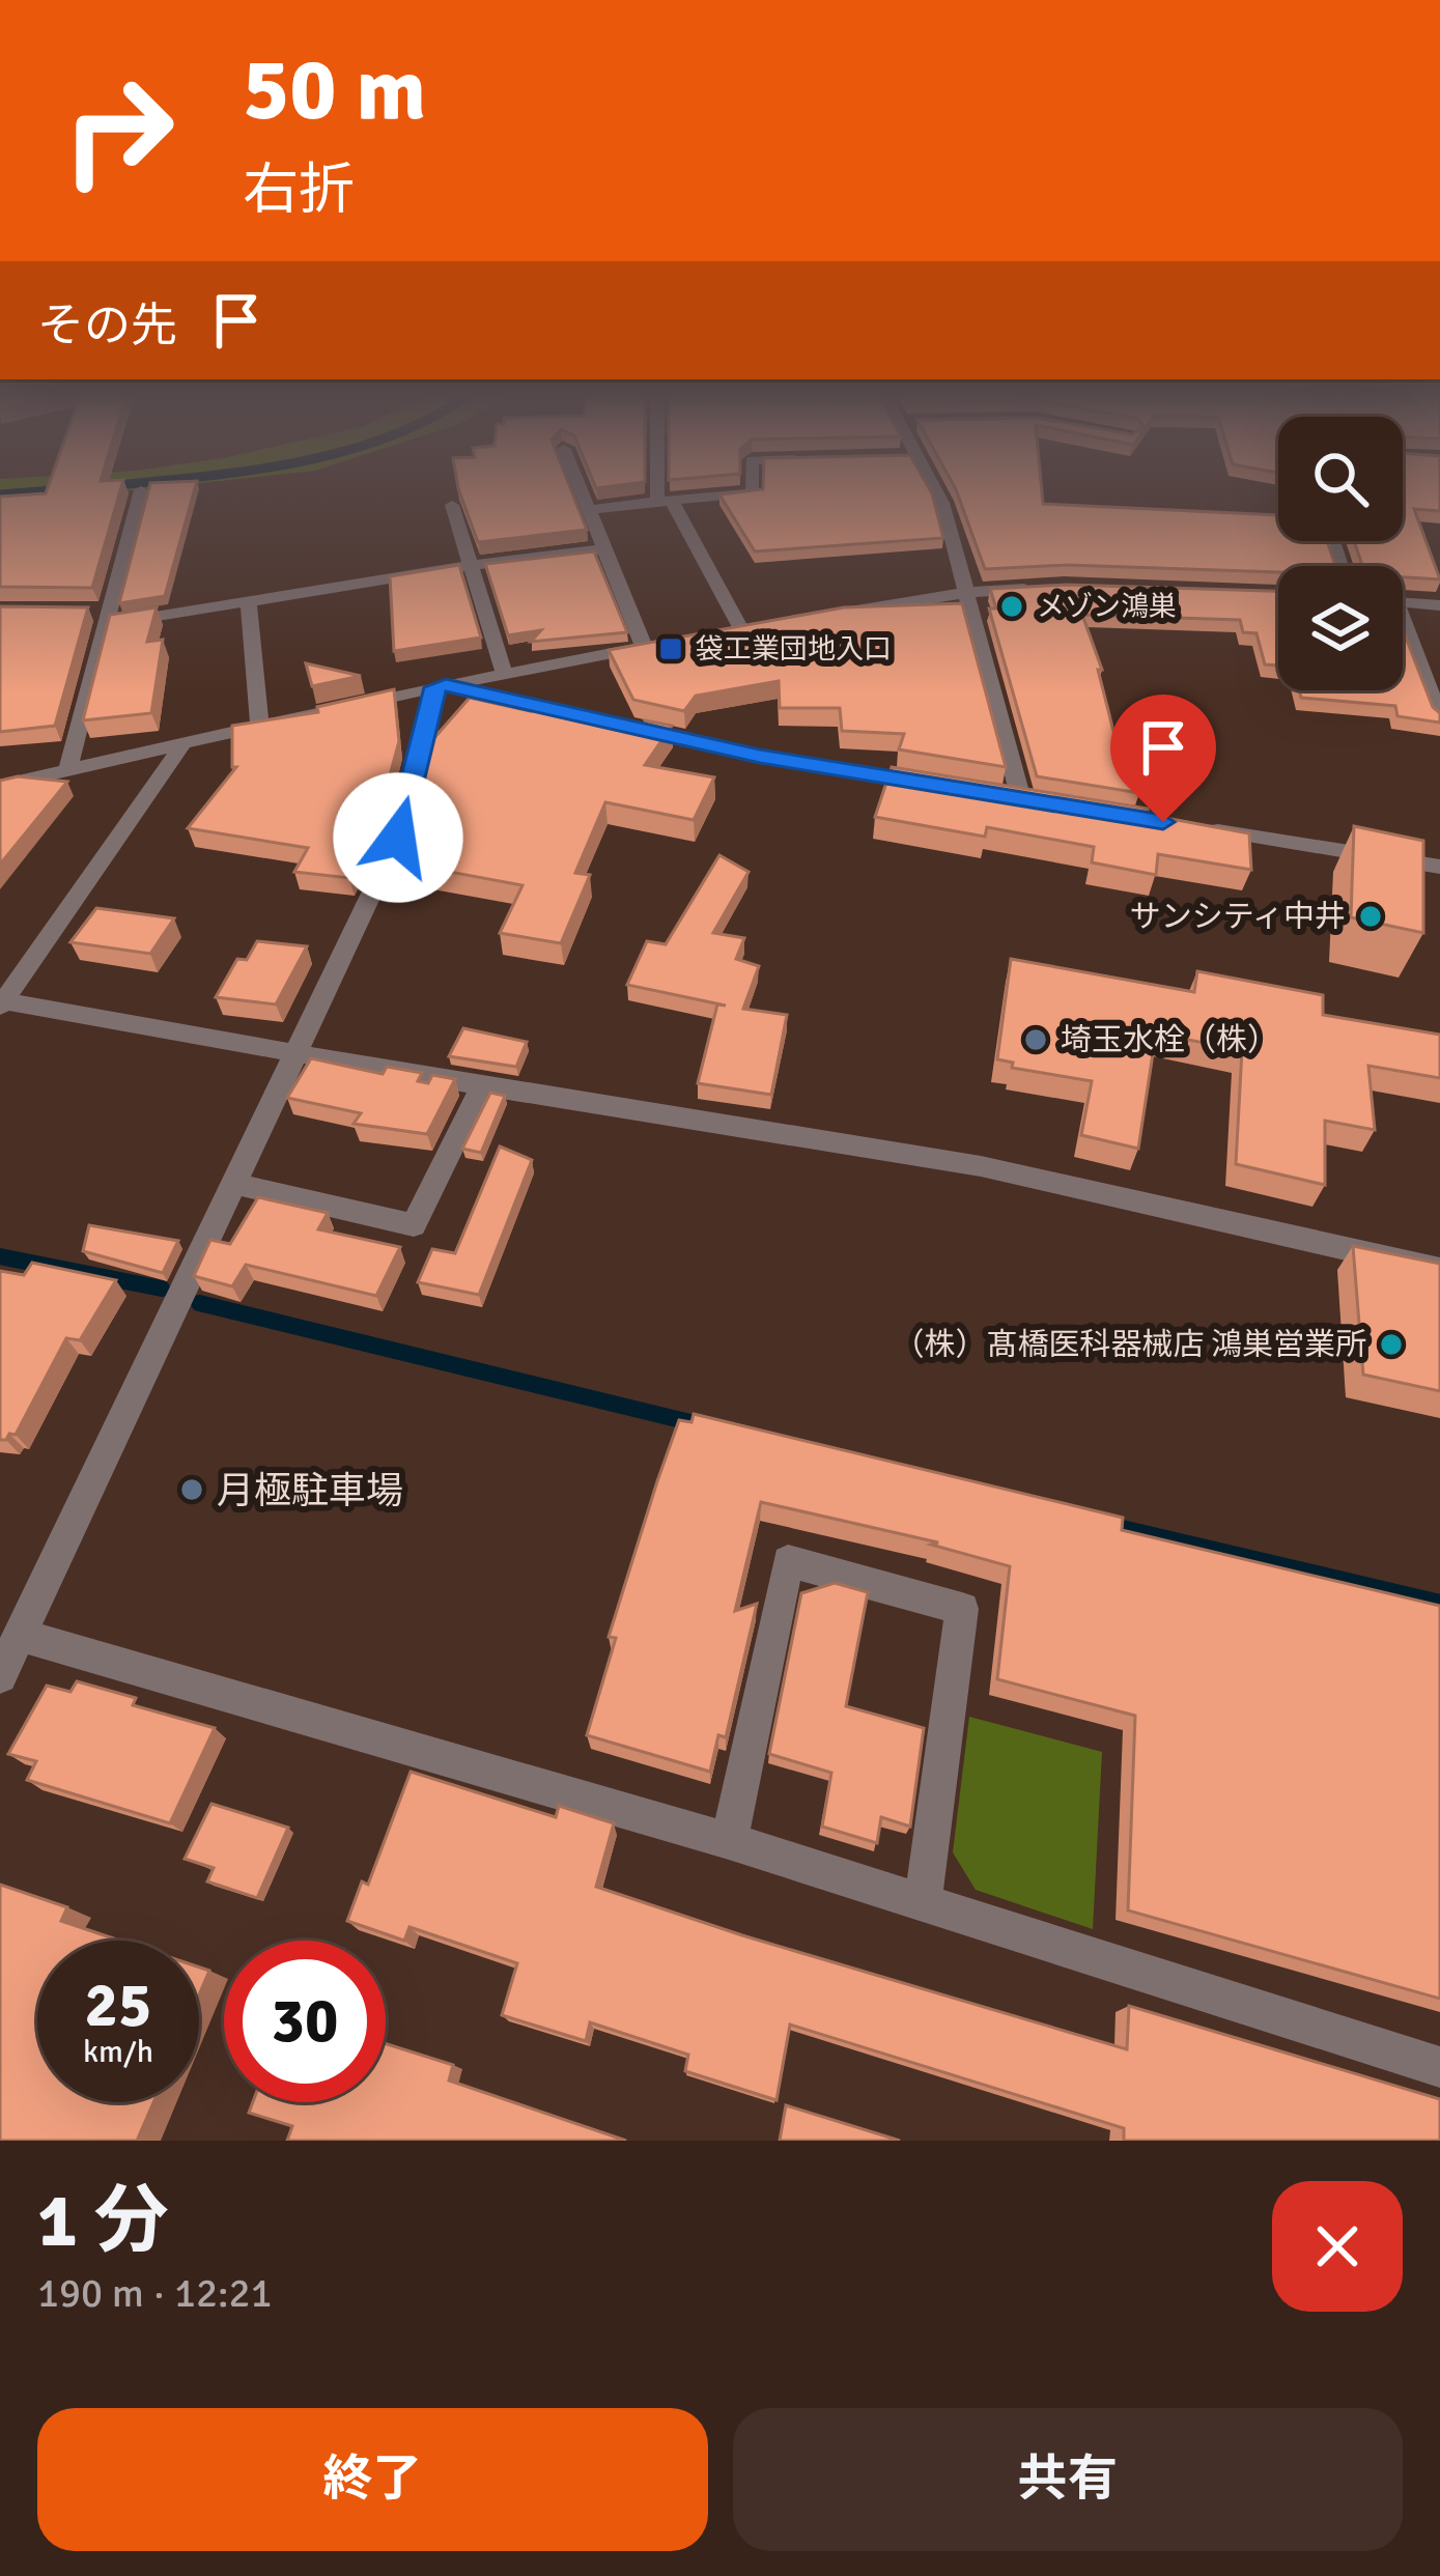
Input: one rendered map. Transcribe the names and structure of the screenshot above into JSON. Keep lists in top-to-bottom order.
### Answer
{
  "places": {
    "other": [
      "メゾン鴻巣",
      "サンシティ中井",
      "埼玉水栓（株）",
      "（株）髙橋医科器械店 鴻巣営業所",
      "月極駐車場"
    ],
    "transit": ["袋工業団地入口"]
  },
  "page": {
    "turn": ["50 m", "右折"],
    "then": "その先",
    "speed": "25 km/h",
    "limit": "30",
    "heading": ["1 分", "190 m · 12:21"],
    "buttons": ["終了", "共有"]
  }
}
